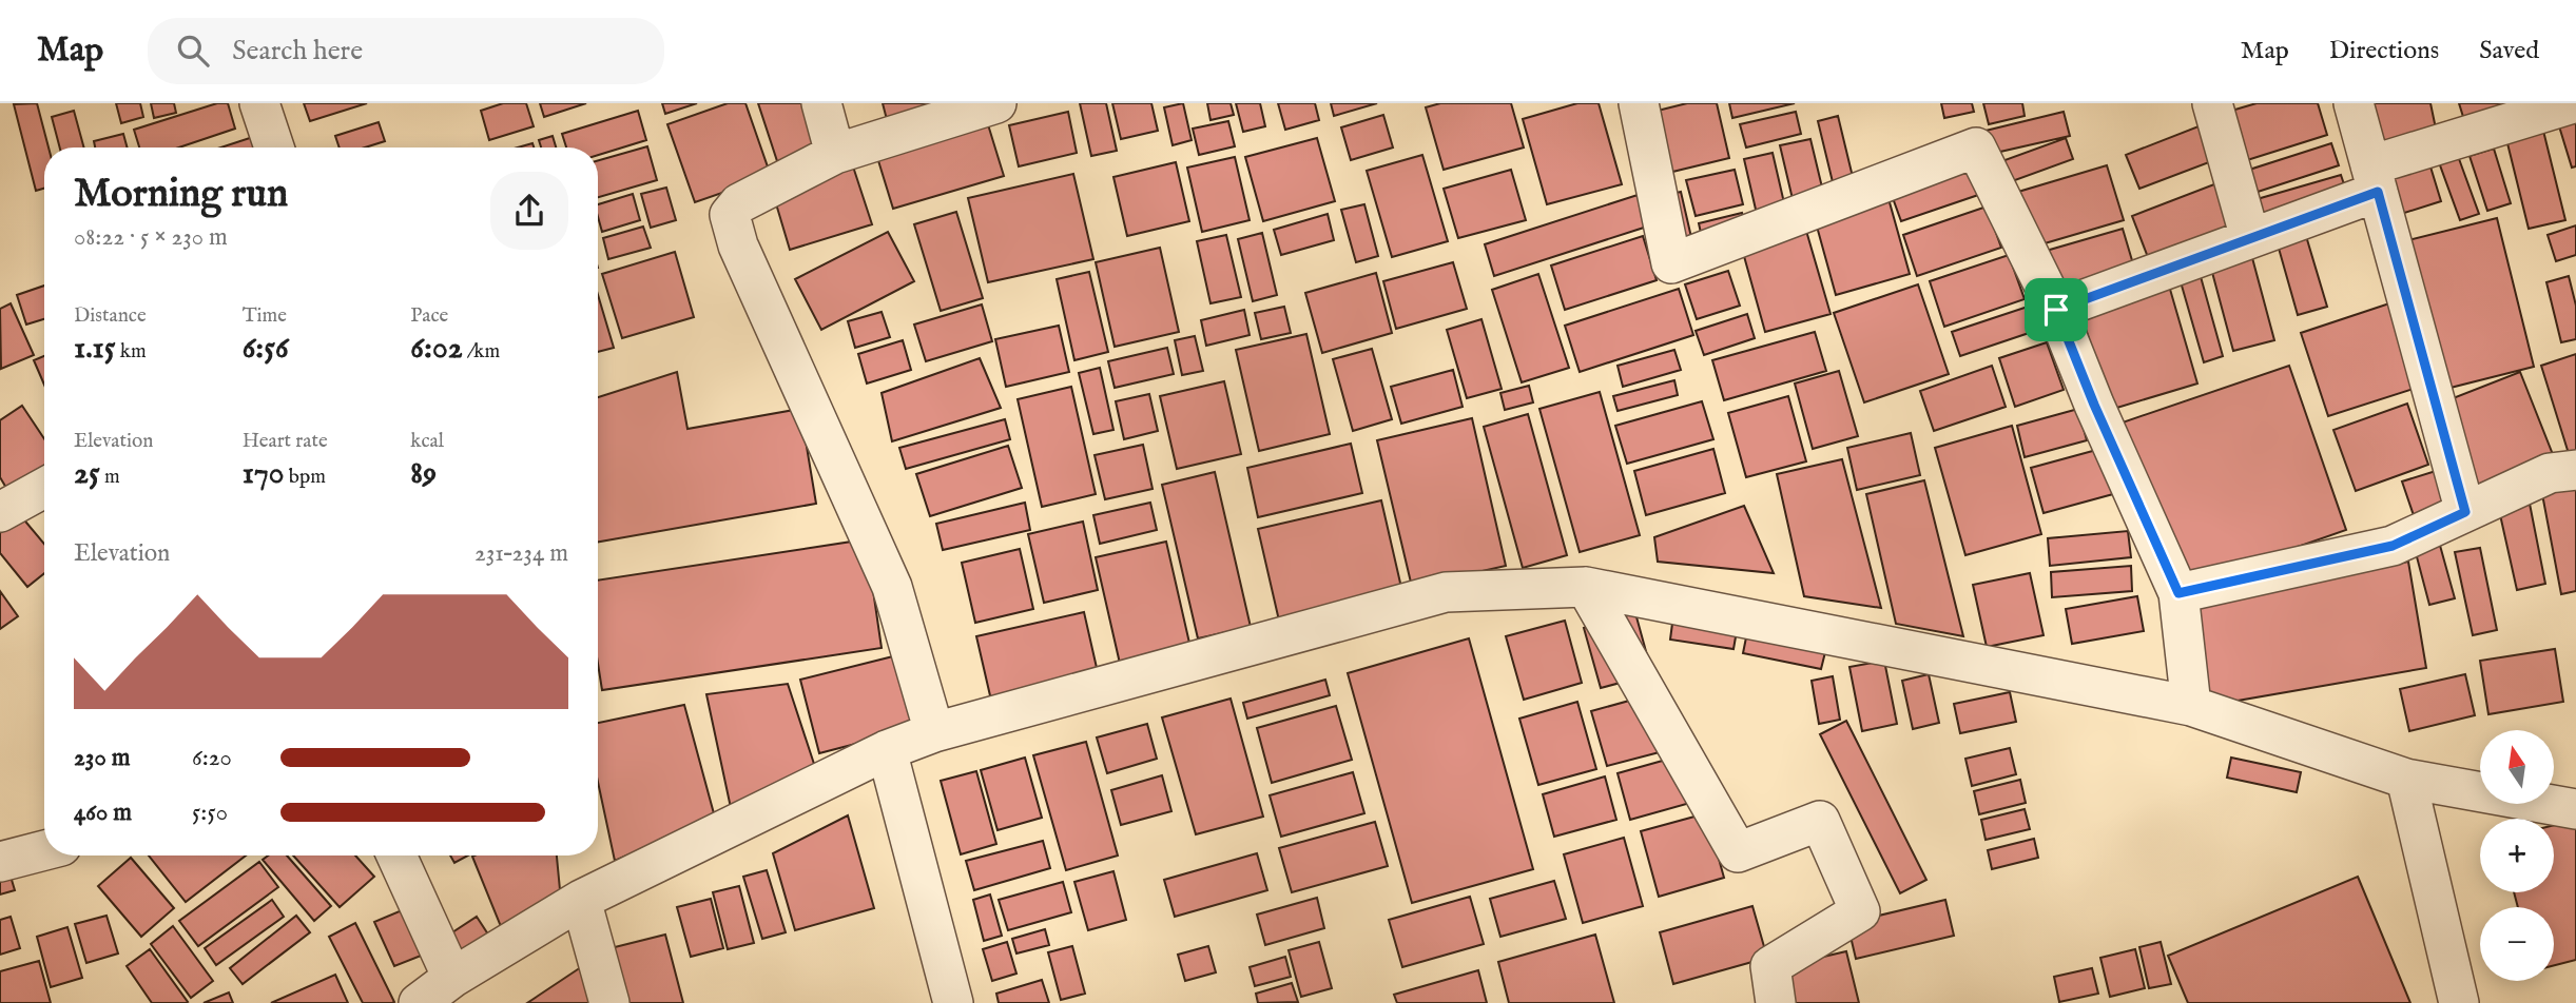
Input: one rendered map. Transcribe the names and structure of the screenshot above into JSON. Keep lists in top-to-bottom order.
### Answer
{
  "north": "top",
  "page": {
    "header": "Map",
    "search": "Search here",
    "nav": ["Map", "Directions", "Saved"],
    "heading": ["Morning run", "08:22 · 5 × 230 m"],
    "stats": [
      ["Distance", "1.15 km"],
      ["Time", "6:56"],
      ["Pace", "6:02 /km"],
      ["Elevation", "25 m"],
      ["Heart rate", "170 bpm"],
      ["kcal", "89"]
    ],
    "chart": ["Elevation", "231–234 m"],
    "map_buttons": ["+", "−"],
    "list": [
      {
        "name": "230 m",
        "note": "6:20"
      },
      {
        "name": "460 m",
        "note": "5:50"
      }
    ]
  }
}
